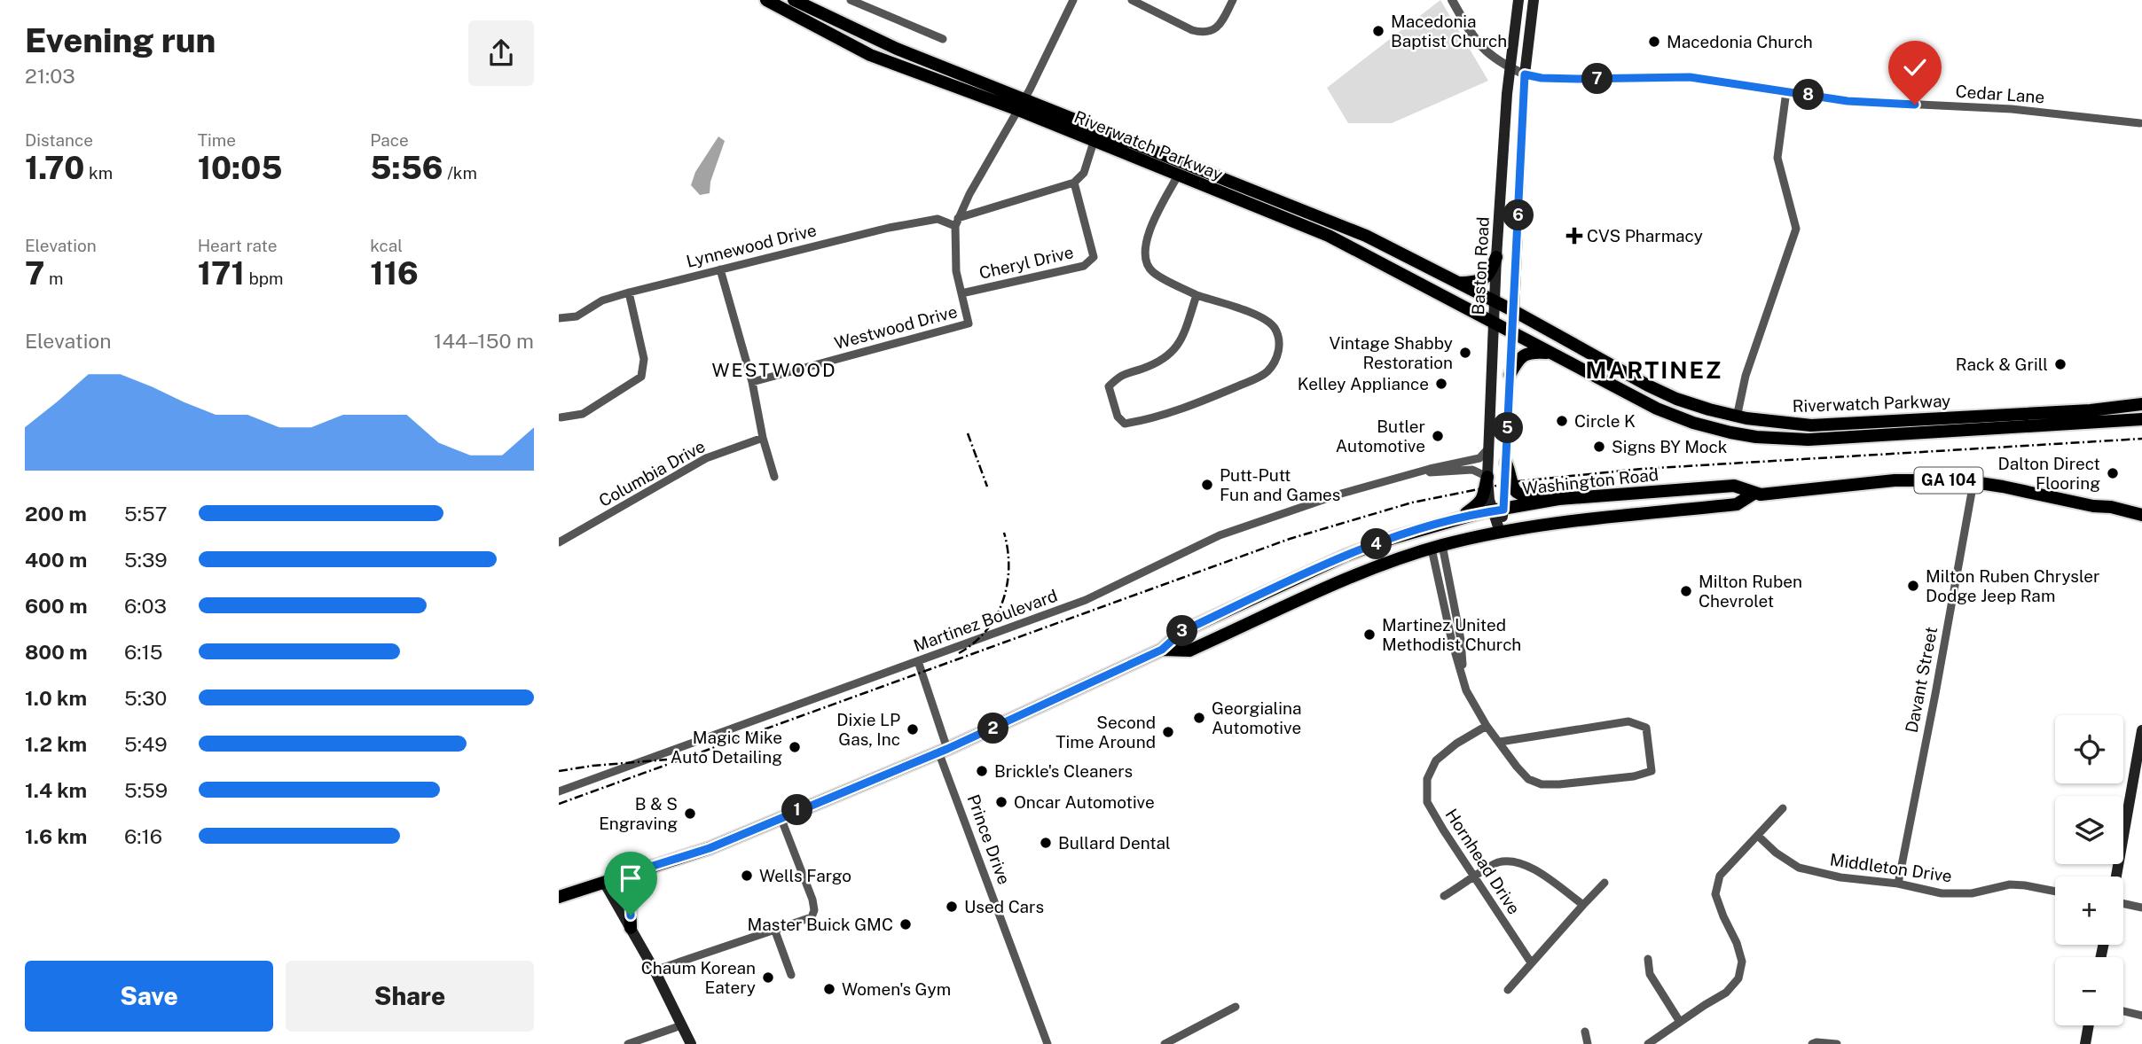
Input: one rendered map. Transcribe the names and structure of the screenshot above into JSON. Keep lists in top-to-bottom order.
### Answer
{
  "streets": {
    "main road": [
      "Riverwatch Parkway",
      "Baston Road",
      "GA 104",
      "Washington Road"
    ],
    "street": [
      "Cedar Lane",
      "Lynnewood Drive",
      "Cheryl Drive",
      "Westwood Drive",
      "Columbia Drive",
      "Martinez Boulevard",
      "Davant Street",
      "Prince Drive",
      "Hornhead Drive",
      "Middleton Drive"
    ]
  },
  "crossings": [
    ["Riverwatch Parkway", "Baston Road"],
    ["Riverwatch Parkway", "Westwood Drive"],
    ["Lynnewood Drive", "Cheryl Drive"],
    ["Lynnewood Drive", "Westwood Drive"],
    ["Cheryl Drive", "Westwood Drive"],
    ["Baston Road", "Washington Road"],
    ["Baston Road", "Martinez Boulevard"],
    ["Washington Road", "Davant Street"],
    ["Washington Road", "Prince Drive"],
    ["Martinez Boulevard", "Prince Drive"],
    ["Davant Street", "Middleton Drive"]
  ],
  "districts": ["WESTWOOD", "MARTINEZ"],
  "places": {
    "other": [
      "Macedonia Baptist Church",
      "Macedonia Church",
      "Vintage Shabby Restoration",
      "Rack & Grill",
      "Kelley Appliance",
      "Circle K",
      "Butler Automotive",
      "Signs BY Mock",
      "Dalton Direct Flooring",
      "Putt-Putt Fun and Games",
      "Milton Ruben Chrysler Dodge Jeep Ram",
      "Milton Ruben Chevrolet",
      "Martinez United Methodist Church",
      "Georgialina Automotive",
      "Dixie LP Gas, Inc",
      "Second Time Around",
      "Magic Mike Auto Detailing",
      "Brickle's Cleaners",
      "Oncar Automotive",
      "B & S Engraving",
      "Bullard Dental",
      "Wells Fargo",
      "Used Cars",
      "Master Buick GMC",
      "Chaum Korean Eatery",
      "Women's Gym"
    ],
    "health": ["CVS Pharmacy"]
  },
  "page": {
    "heading": ["Evening run", "21:03"],
    "pins": [
      "7",
      "8",
      "6",
      "5",
      "4",
      "3",
      "2",
      "1"
    ],
    "stats": [
      ["Distance", "1.70 km"],
      ["Time", "10:05"],
      ["Pace", "5:56 /km"],
      ["Elevation", "7 m"],
      ["Heart rate", "171 bpm"],
      ["kcal", "116"]
    ],
    "chart": ["Elevation", "144–150 m"],
    "list": [
      {
        "name": "200 m",
        "note": "5:57"
      },
      {
        "name": "400 m",
        "note": "5:39"
      },
      {
        "name": "600 m",
        "note": "6:03"
      },
      {
        "name": "800 m",
        "note": "6:15"
      },
      {
        "name": "1.0 km",
        "note": "5:30"
      },
      {
        "name": "1.2 km",
        "note": "5:49"
      },
      {
        "name": "1.4 km",
        "note": "5:59"
      },
      {
        "name": "1.6 km",
        "note": "6:16"
      }
    ],
    "map_buttons": ["+", "−"],
    "buttons": ["Save", "Share"]
  }
}
